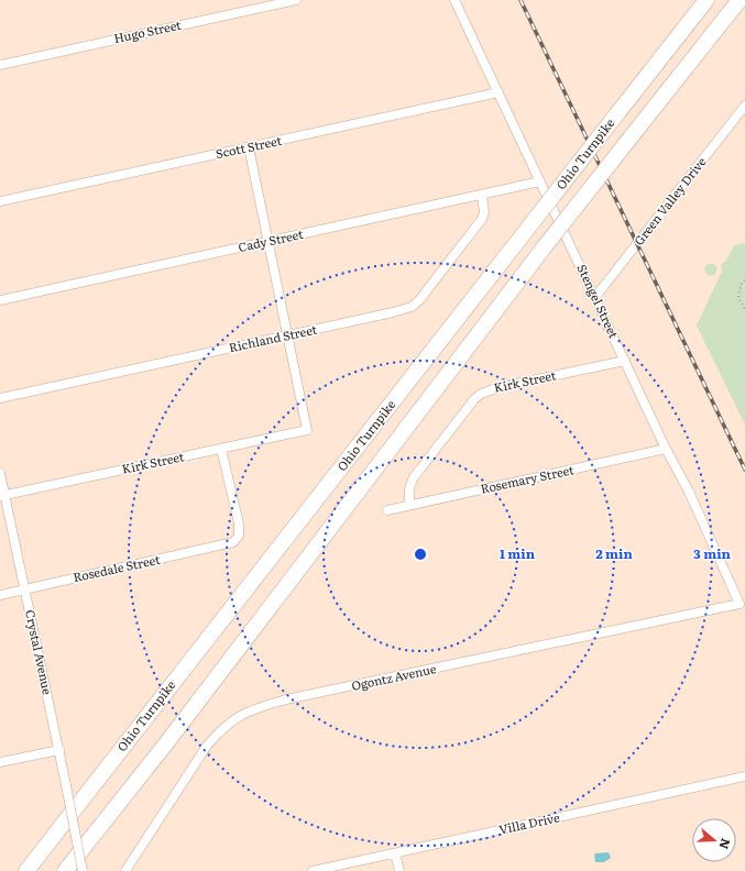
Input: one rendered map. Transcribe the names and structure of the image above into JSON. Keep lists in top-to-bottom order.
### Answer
{
  "streets": {
    "highway": ["Ohio Turnpike"],
    "street": [
      "Hugo Street",
      "Scott Street",
      "Green Valley Drive",
      "Cady Street",
      "Stengel Street",
      "Richland Street",
      "Kirk Street",
      "Rosemary Street",
      "Rosedale Street",
      "Crystal Avenue",
      "Ogontz Avenue",
      "Villa Drive"
    ]
  },
  "crossings": [
    ["Scott Street", "Stengel Street"],
    ["Green Valley Drive", "Stengel Street"],
    ["Cady Street", "Stengel Street"],
    ["Cady Street", "Richland Street"],
    ["Stengel Street", "Kirk Street"],
    ["Stengel Street", "Rosemary Street"],
    ["Stengel Street", "Ogontz Avenue"],
    ["Richland Street", "Kirk Street"],
    ["Kirk Street", "Rosemary Street"],
    ["Kirk Street", "Rosedale Street"],
    ["Kirk Street", "Crystal Avenue"],
    ["Rosedale Street", "Crystal Avenue"]
  ],
  "north": "right",
  "rings": ["1 min", "2 min", "3 min"]
}
